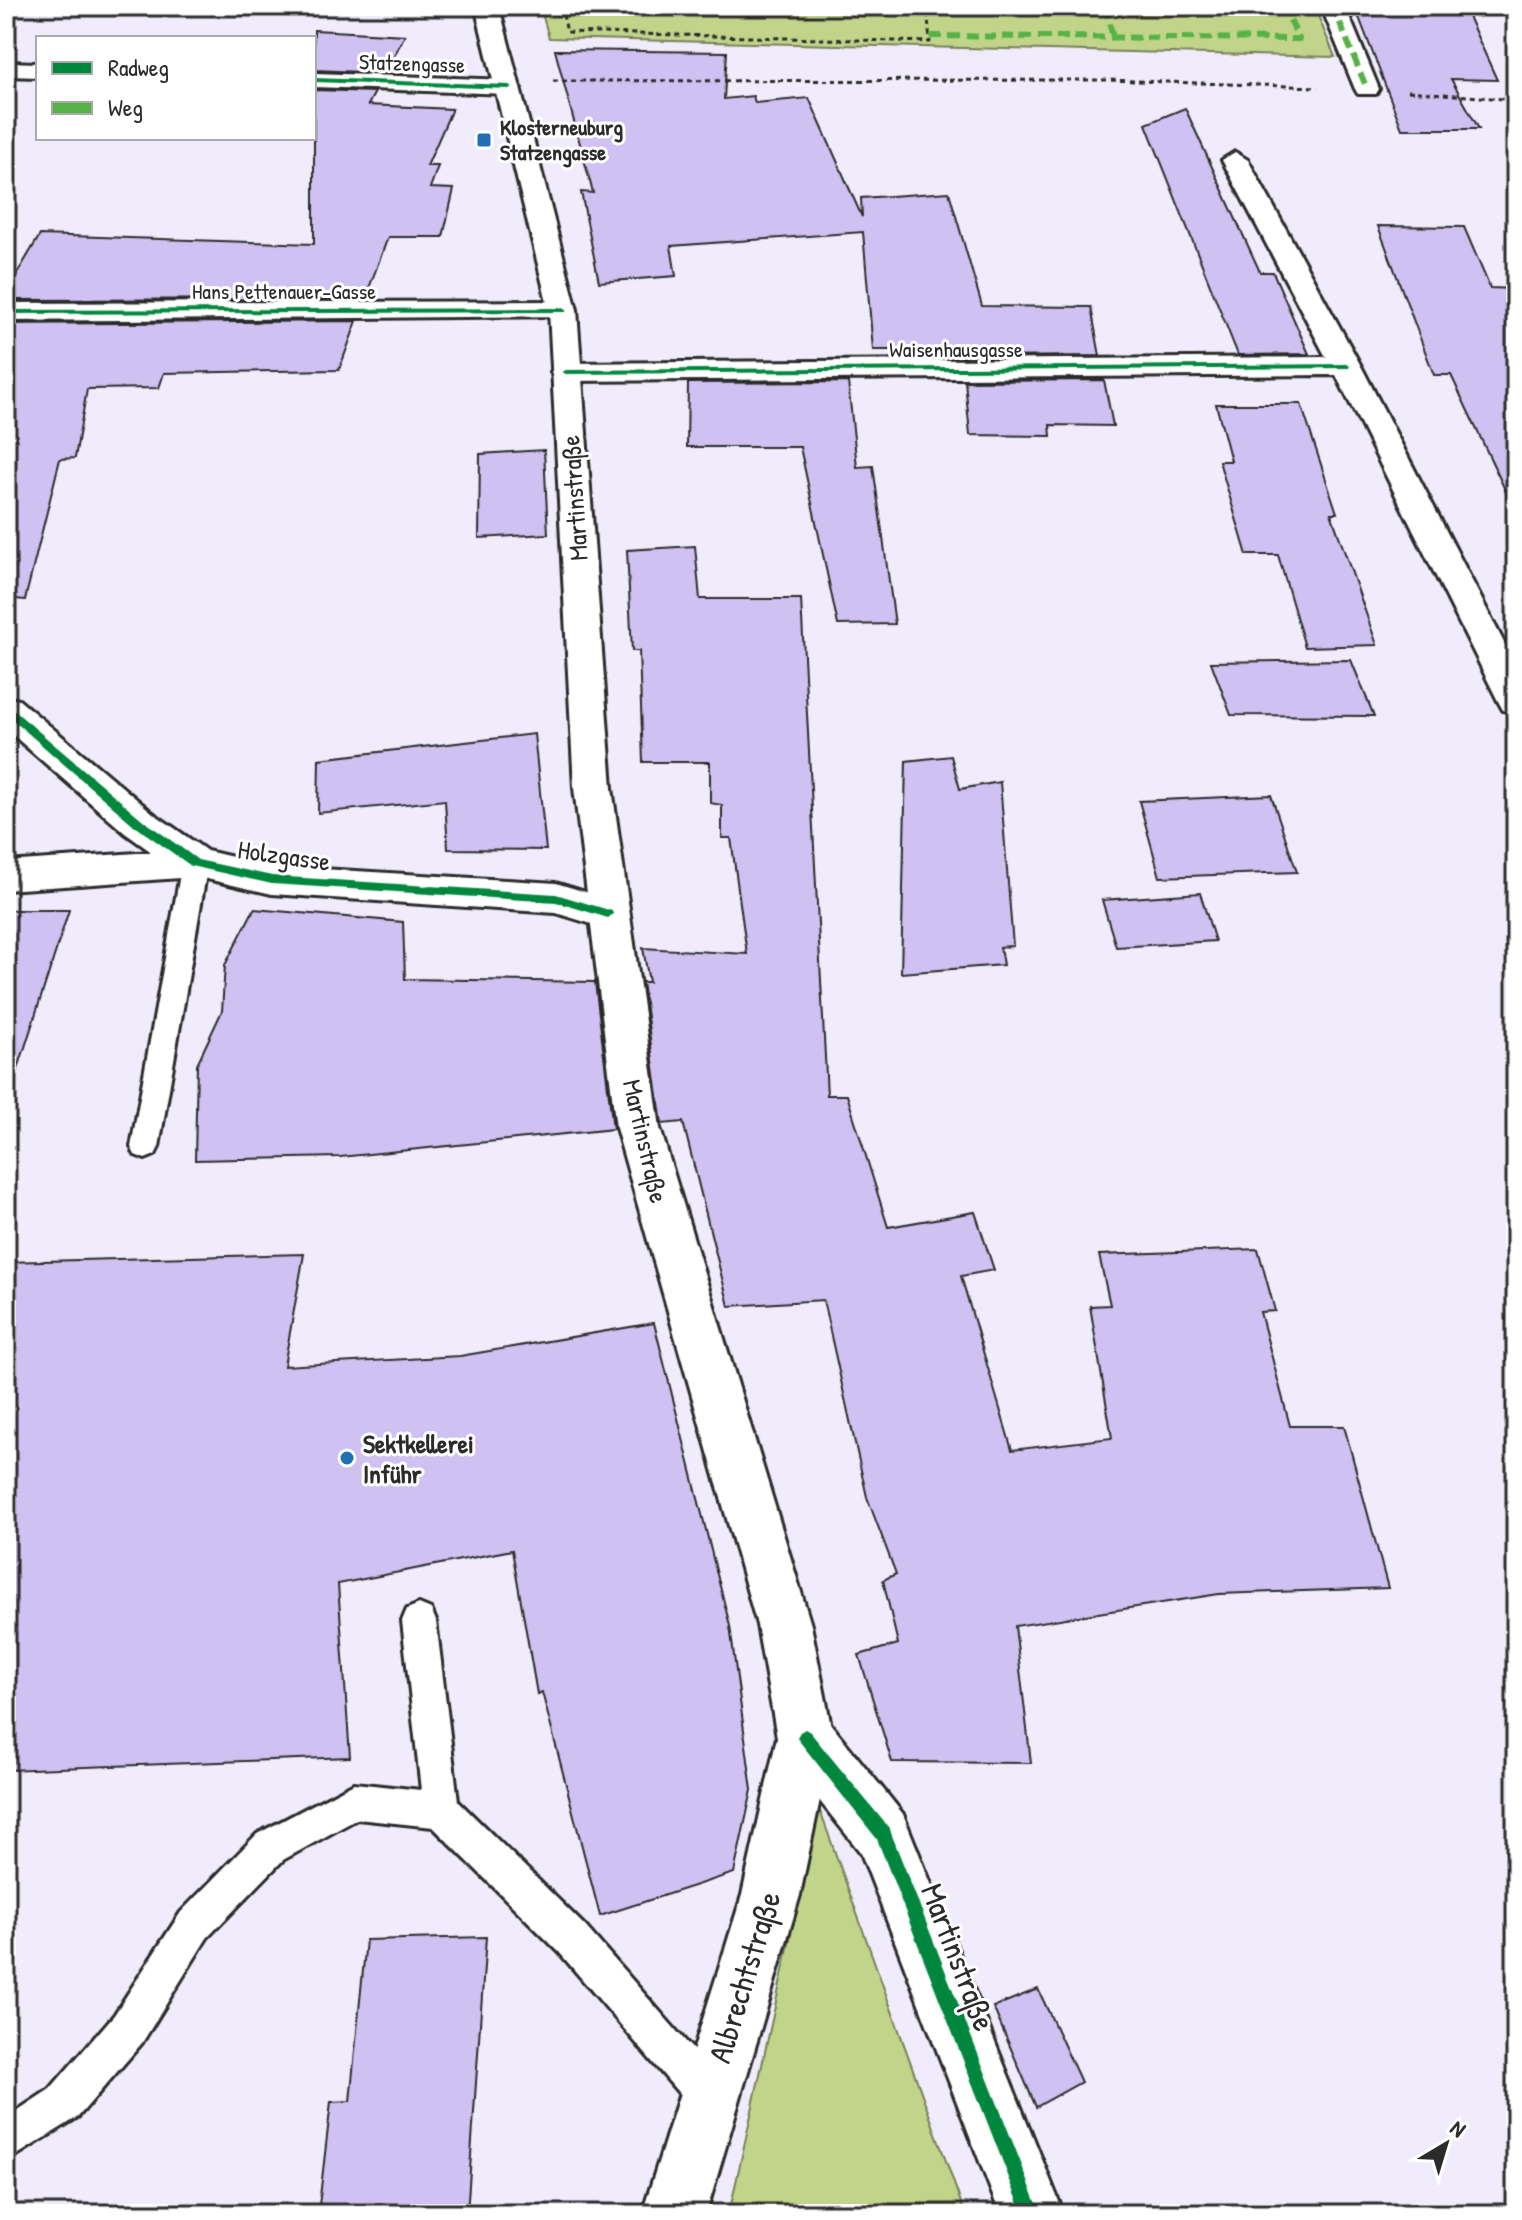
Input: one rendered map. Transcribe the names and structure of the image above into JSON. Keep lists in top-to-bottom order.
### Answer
{
  "streets": {
    "street": [
      "Statzengasse",
      "Hans Pettenauer-Gasse",
      "Waisenhausgasse",
      "Martinstraße",
      "Holzgasse",
      "Albrechtstraße"
    ]
  },
  "crossings": [
    ["Statzengasse", "Martinstraße"],
    ["Hans Pettenauer-Gasse", "Martinstraße"],
    ["Waisenhausgasse", "Martinstraße"],
    ["Martinstraße", "Holzgasse"],
    ["Martinstraße", "Albrechtstraße"]
  ],
  "places": {
    "transit": ["Klosterneuburg Statzengasse"],
    "other": ["Sektkellerei Inführ"]
  },
  "legend": ["Radweg", "Weg"],
  "north": "top right"
}
